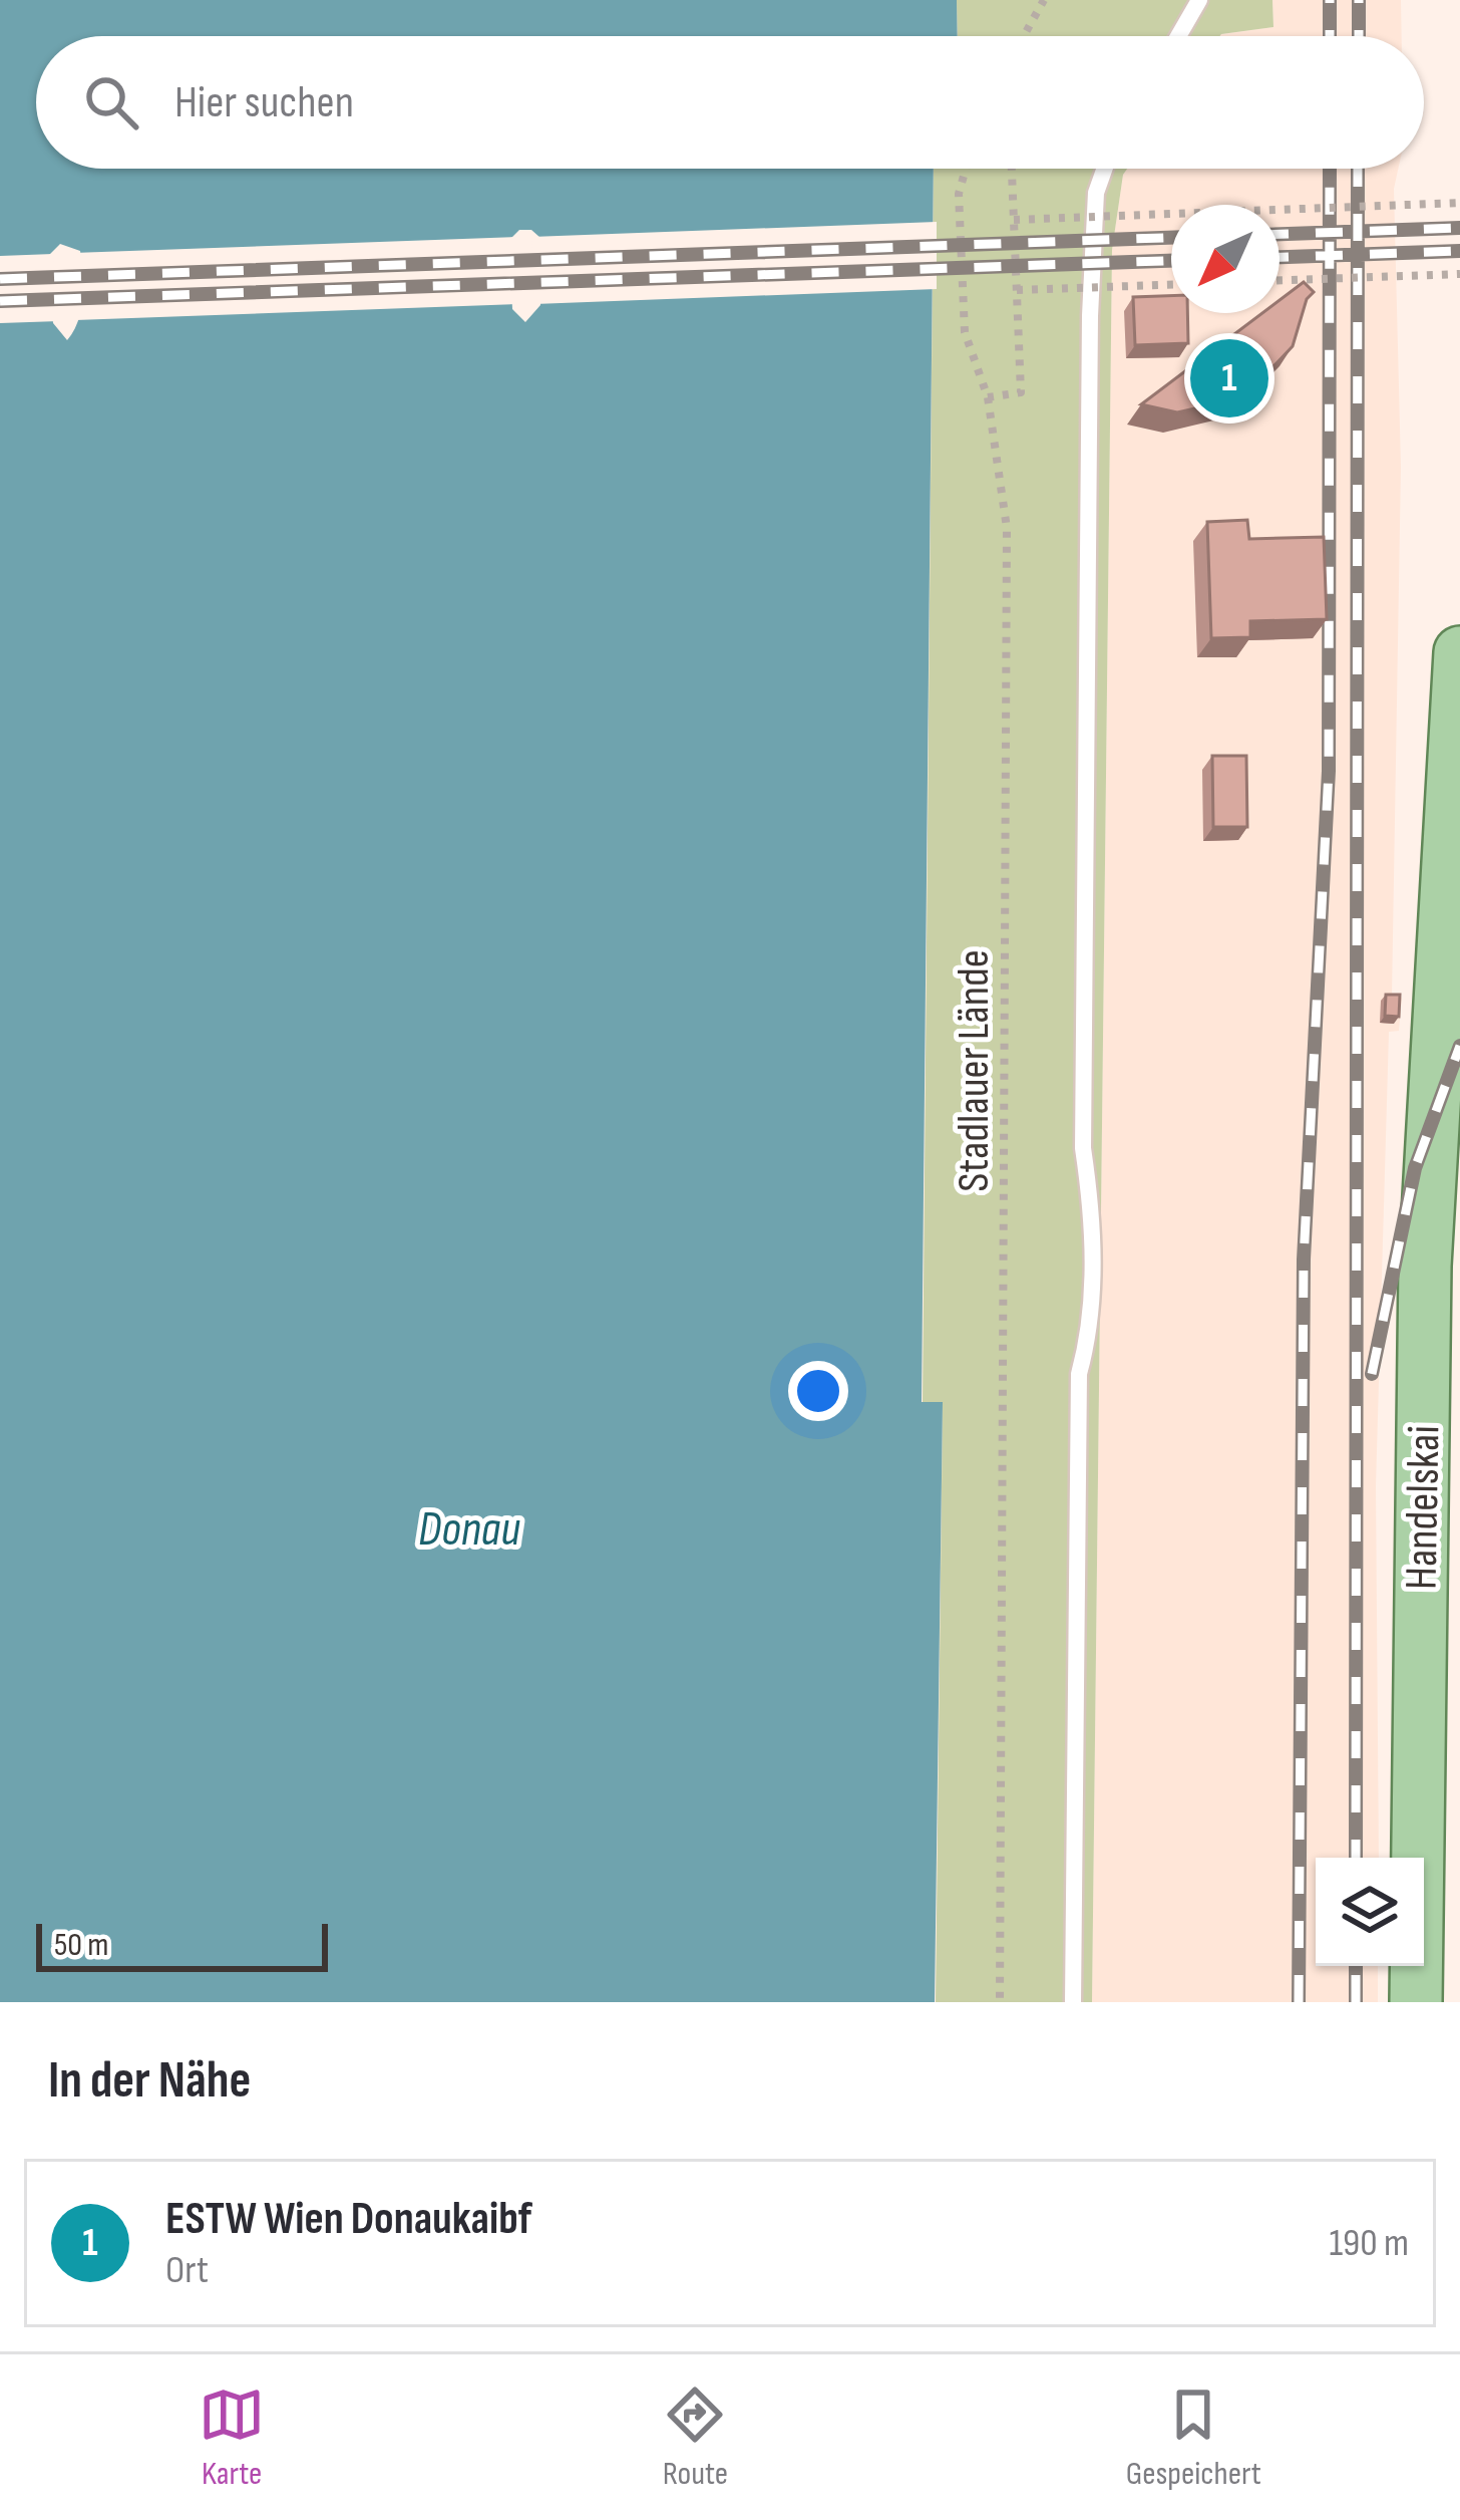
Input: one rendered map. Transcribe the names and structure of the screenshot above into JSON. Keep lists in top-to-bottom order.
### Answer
{
  "streets": {
    "main road": ["Handelskai"],
    "path": ["Stadlauer Lände"]
  },
  "water": ["Donau"],
  "scale_bar": "50 m",
  "north": "bottom left",
  "page": {
    "search": "Hier suchen",
    "pins": "1",
    "scale": "50 m",
    "heading": "In der Nähe",
    "list": [
      {
        "mark": "1",
        "name": "ESTW Wien Donaukaibf",
        "note": "Ort",
        "value": "190 m"
      }
    ],
    "nav": ["Karte", "Route", "Gespeichert"]
  }
}
